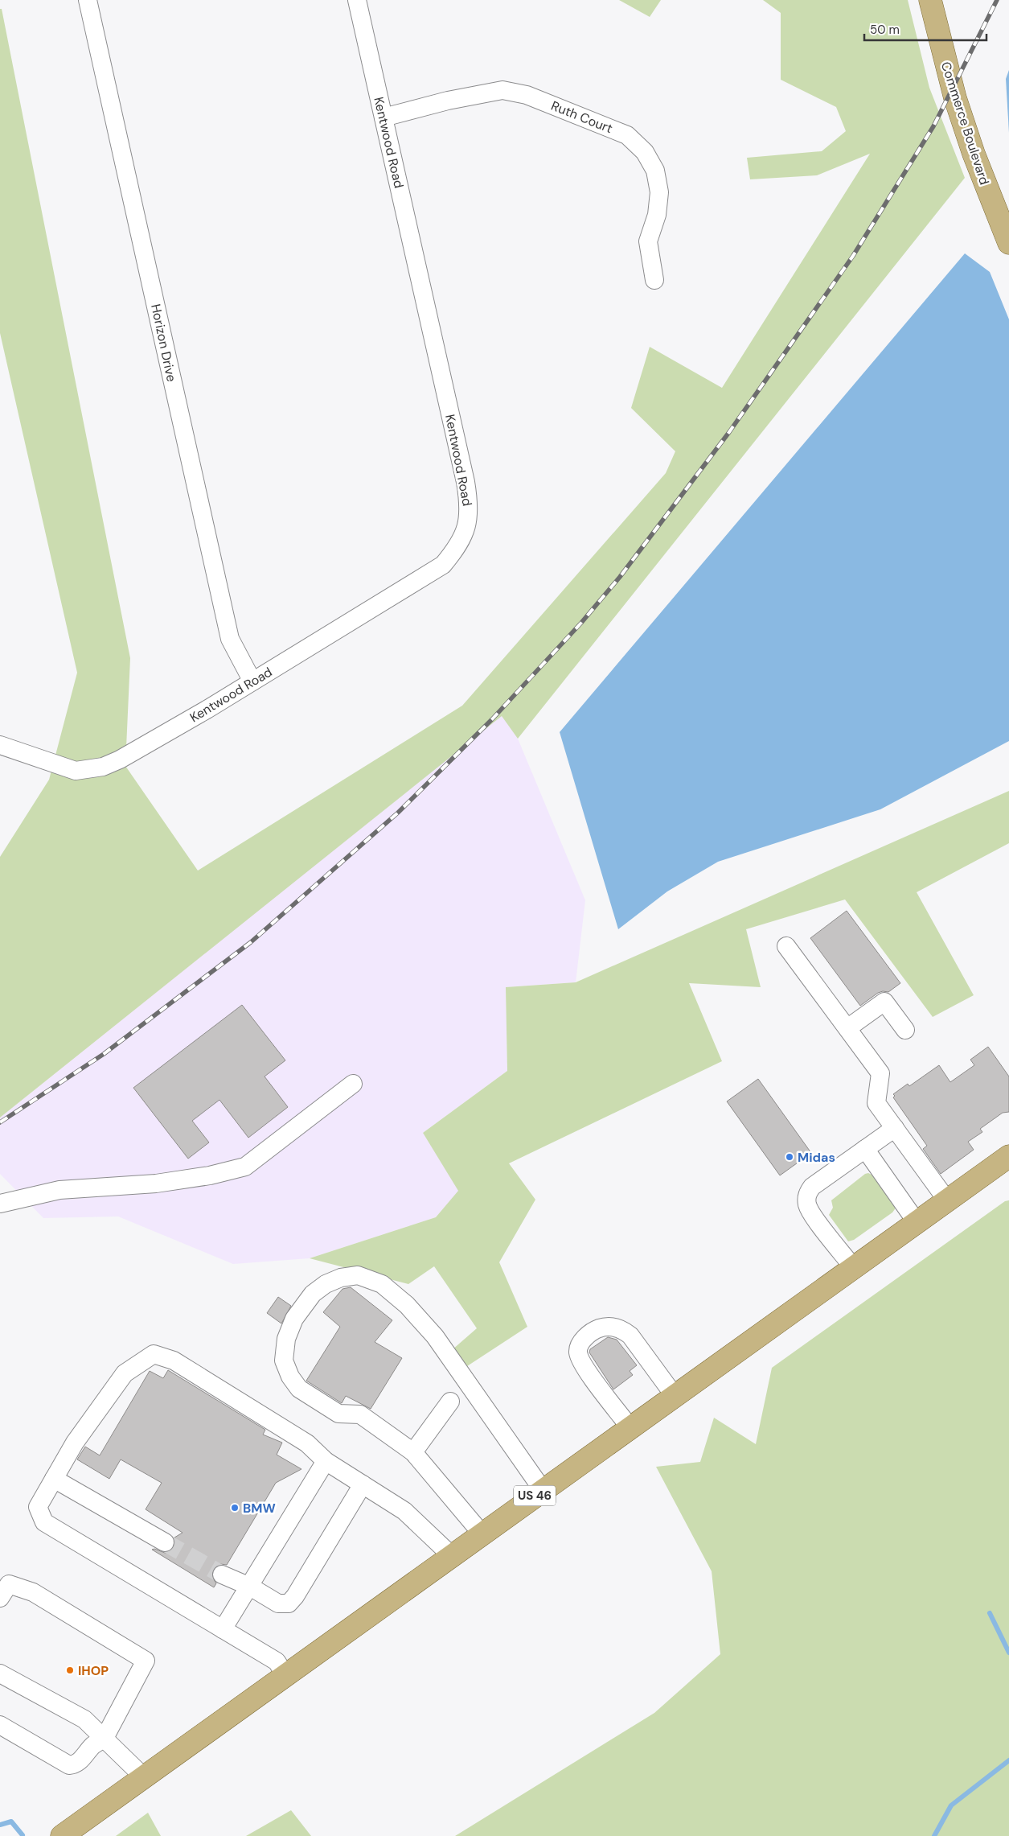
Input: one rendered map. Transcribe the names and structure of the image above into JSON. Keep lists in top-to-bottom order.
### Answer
{
  "streets": {
    "main road": ["Commerce Boulevard", "US 46"],
    "street": ["Ruth Court", "Kentwood Road", "Horizon Drive"]
  },
  "crossings": [
    ["Ruth Court", "Kentwood Road"],
    ["Kentwood Road", "Horizon Drive"]
  ],
  "places": ["Midas", "BMW", "IHOP"],
  "scale_bar": "50 m"
}
